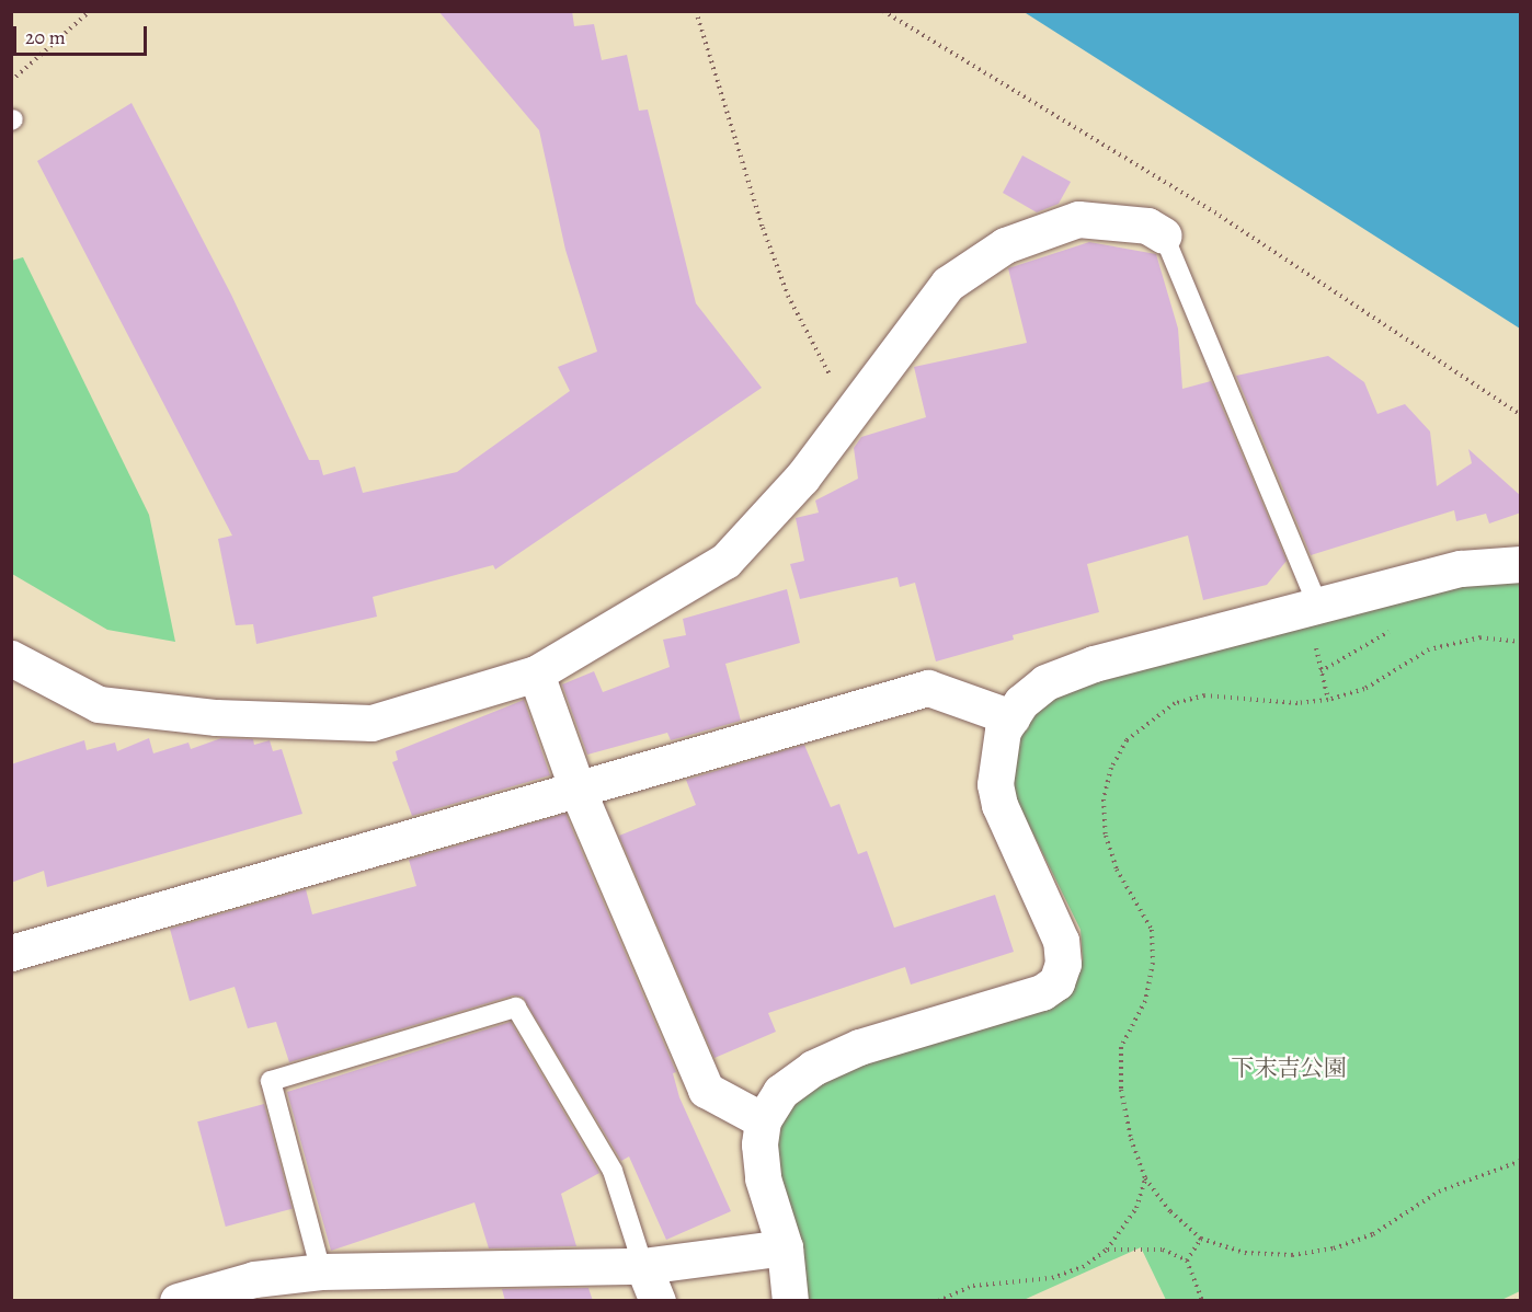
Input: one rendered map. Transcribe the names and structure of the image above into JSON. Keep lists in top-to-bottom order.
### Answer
{
  "parks": ["下末吉公園"],
  "scale_bar": "20 m"
}
